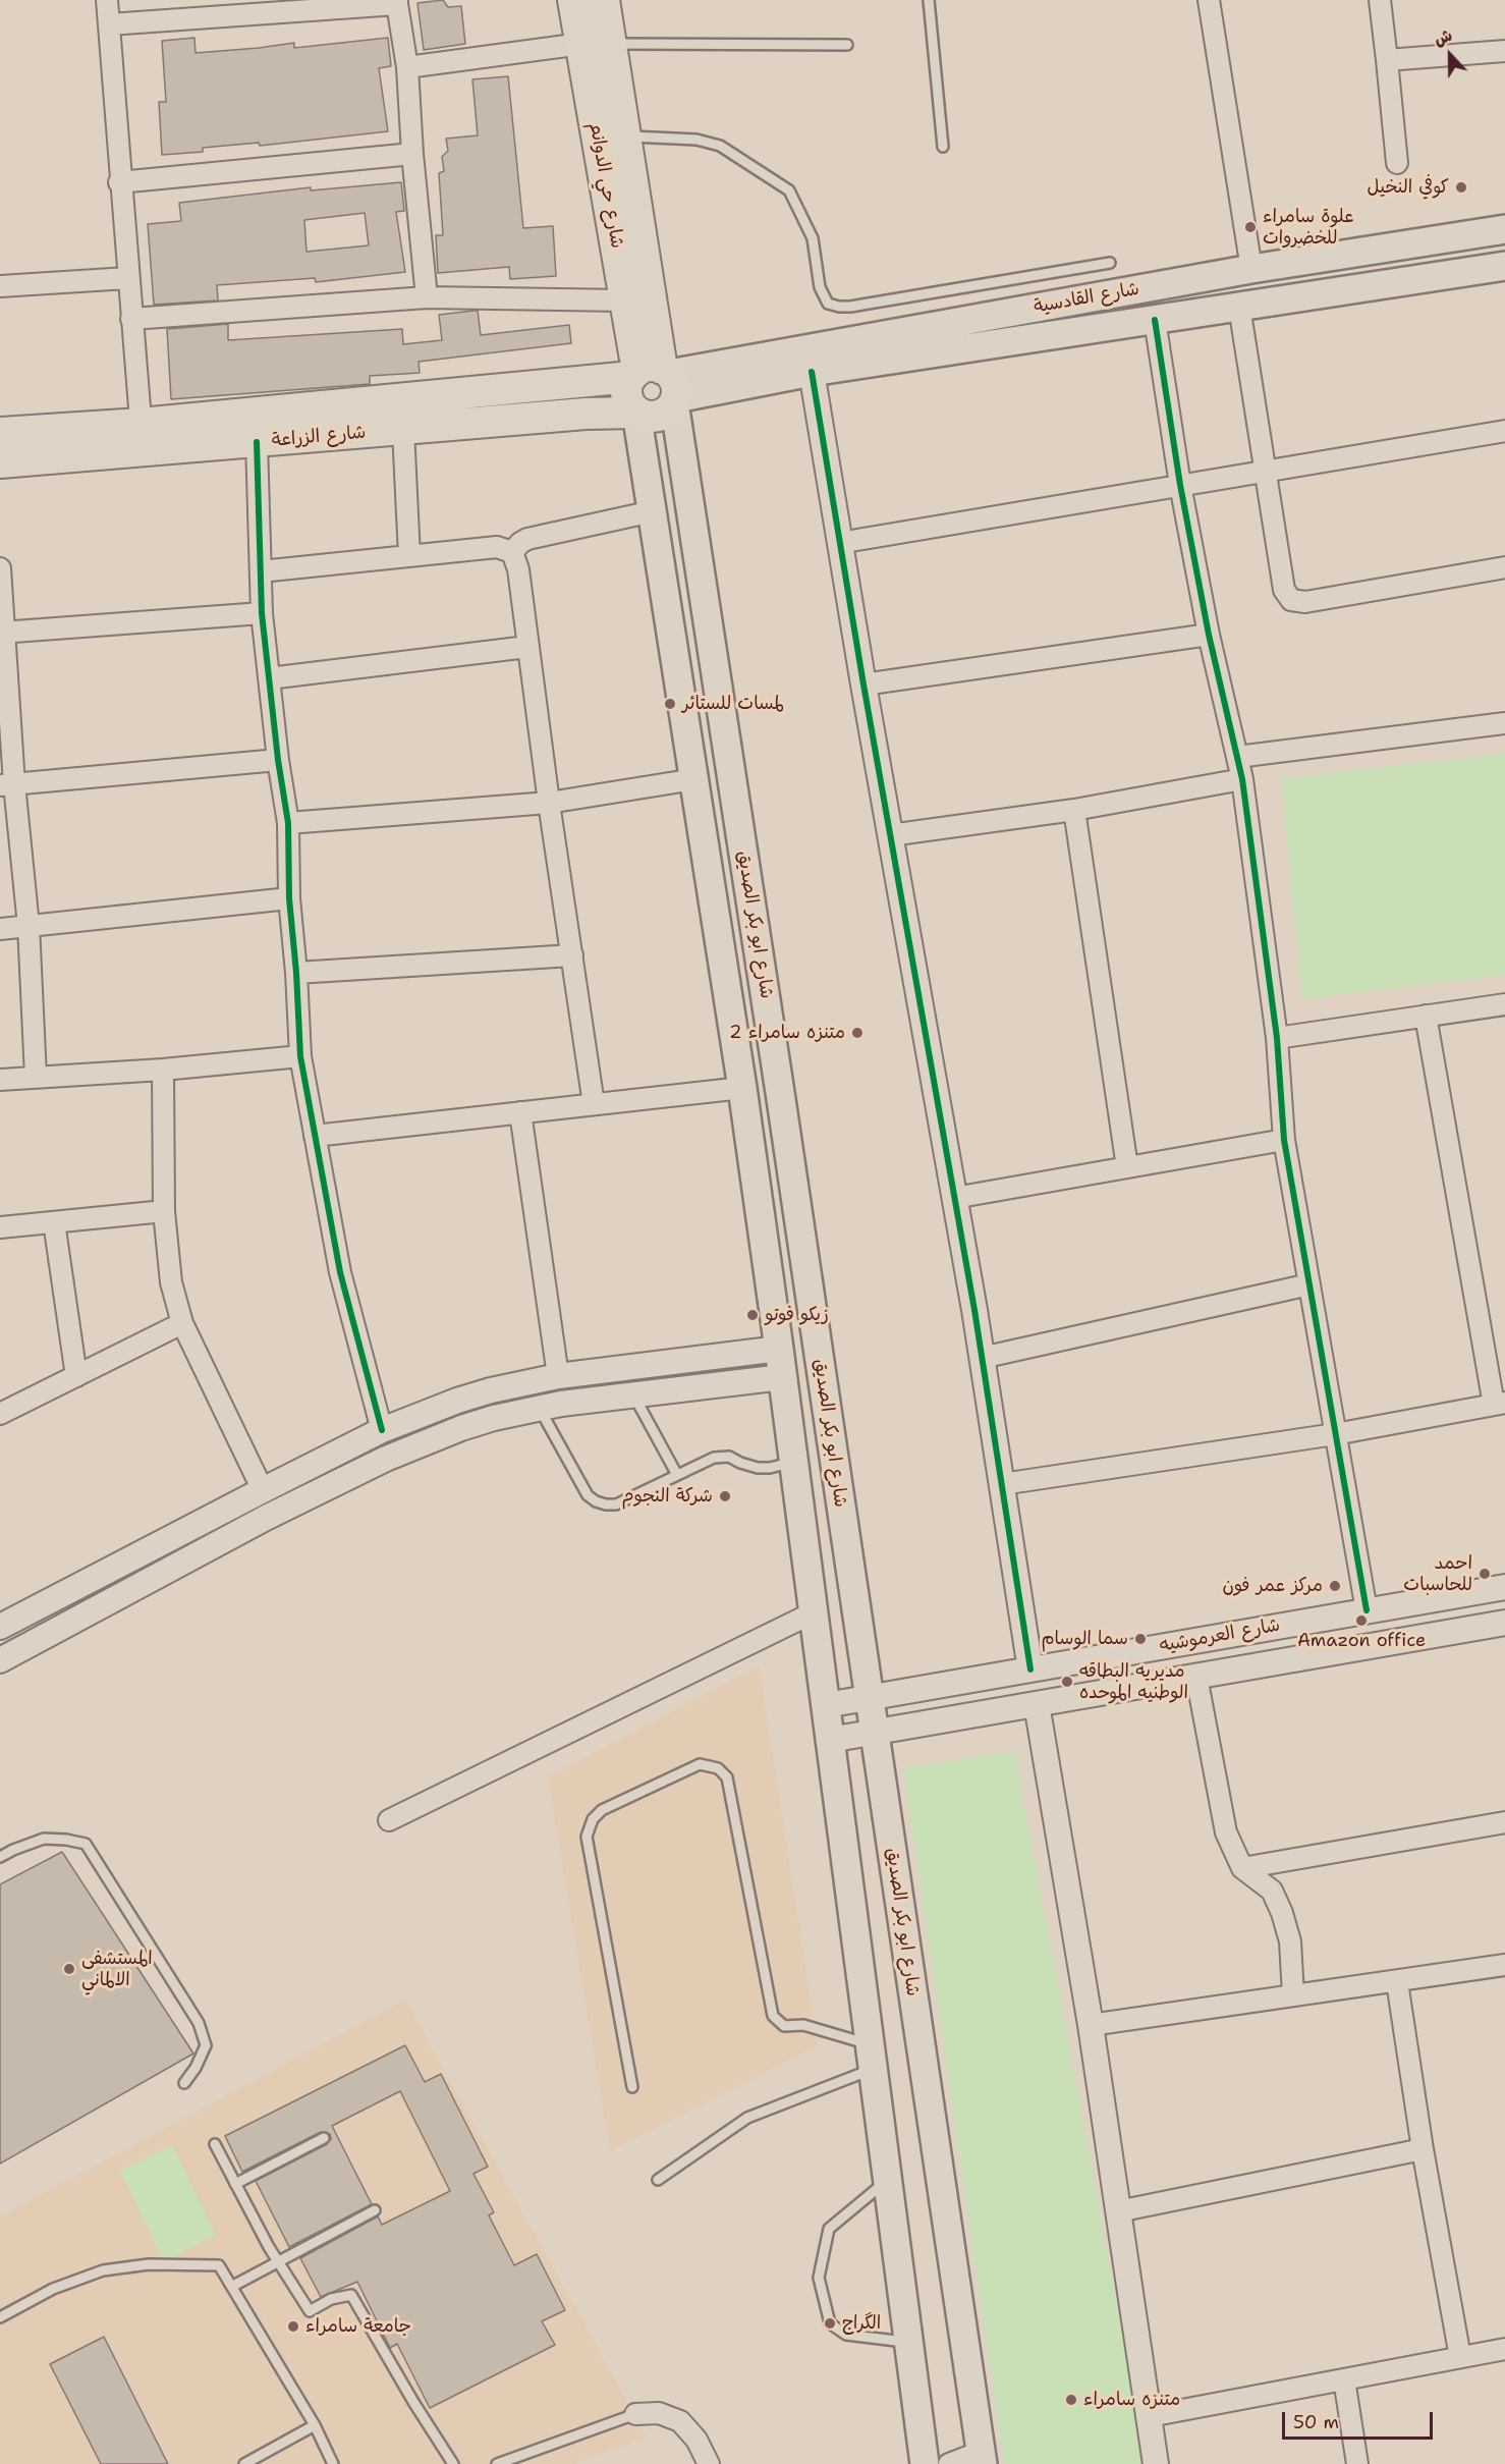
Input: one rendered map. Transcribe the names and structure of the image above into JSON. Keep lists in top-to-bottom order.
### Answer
{
  "streets": {
    "main road": [
      "شارع حي الدوانم",
      "شارع القادسية",
      "شارع الزراعة",
      "شارع ابو بكر الصديق"
    ],
    "street": ["شارع العرموشيه"]
  },
  "crossings": [
    ["شارع حي الدوانم", "شارع القادسية"],
    ["شارع حي الدوانم", "شارع الزراعة"],
    ["شارع حي الدوانم", "شارع ابو بكر الصديق"],
    ["شارع القادسية", "شارع الزراعة"],
    ["شارع القادسية", "شارع ابو بكر الصديق"],
    ["شارع الزراعة", "شارع ابو بكر الصديق"],
    ["شارع ابو بكر الصديق", "شارع العرموشيه"]
  ],
  "places": [
    "كوفي النخيل",
    "علوة سامراء للخضروات",
    "لمسات للستائر",
    "متنزه سامراء 2",
    "زيكو فوتو",
    "شركة النجوم",
    "احمد للحاسبات",
    "مركز عمر فون",
    "Amazon office",
    "سما الوسام",
    "مديريه البطاقه الوطنيه الموحده",
    "المستشفى الالماني",
    "الگراج",
    "جامعة سامراء",
    "متنزه سامراء"
  ],
  "scale_bar": "50 m",
  "north": "top"
}
